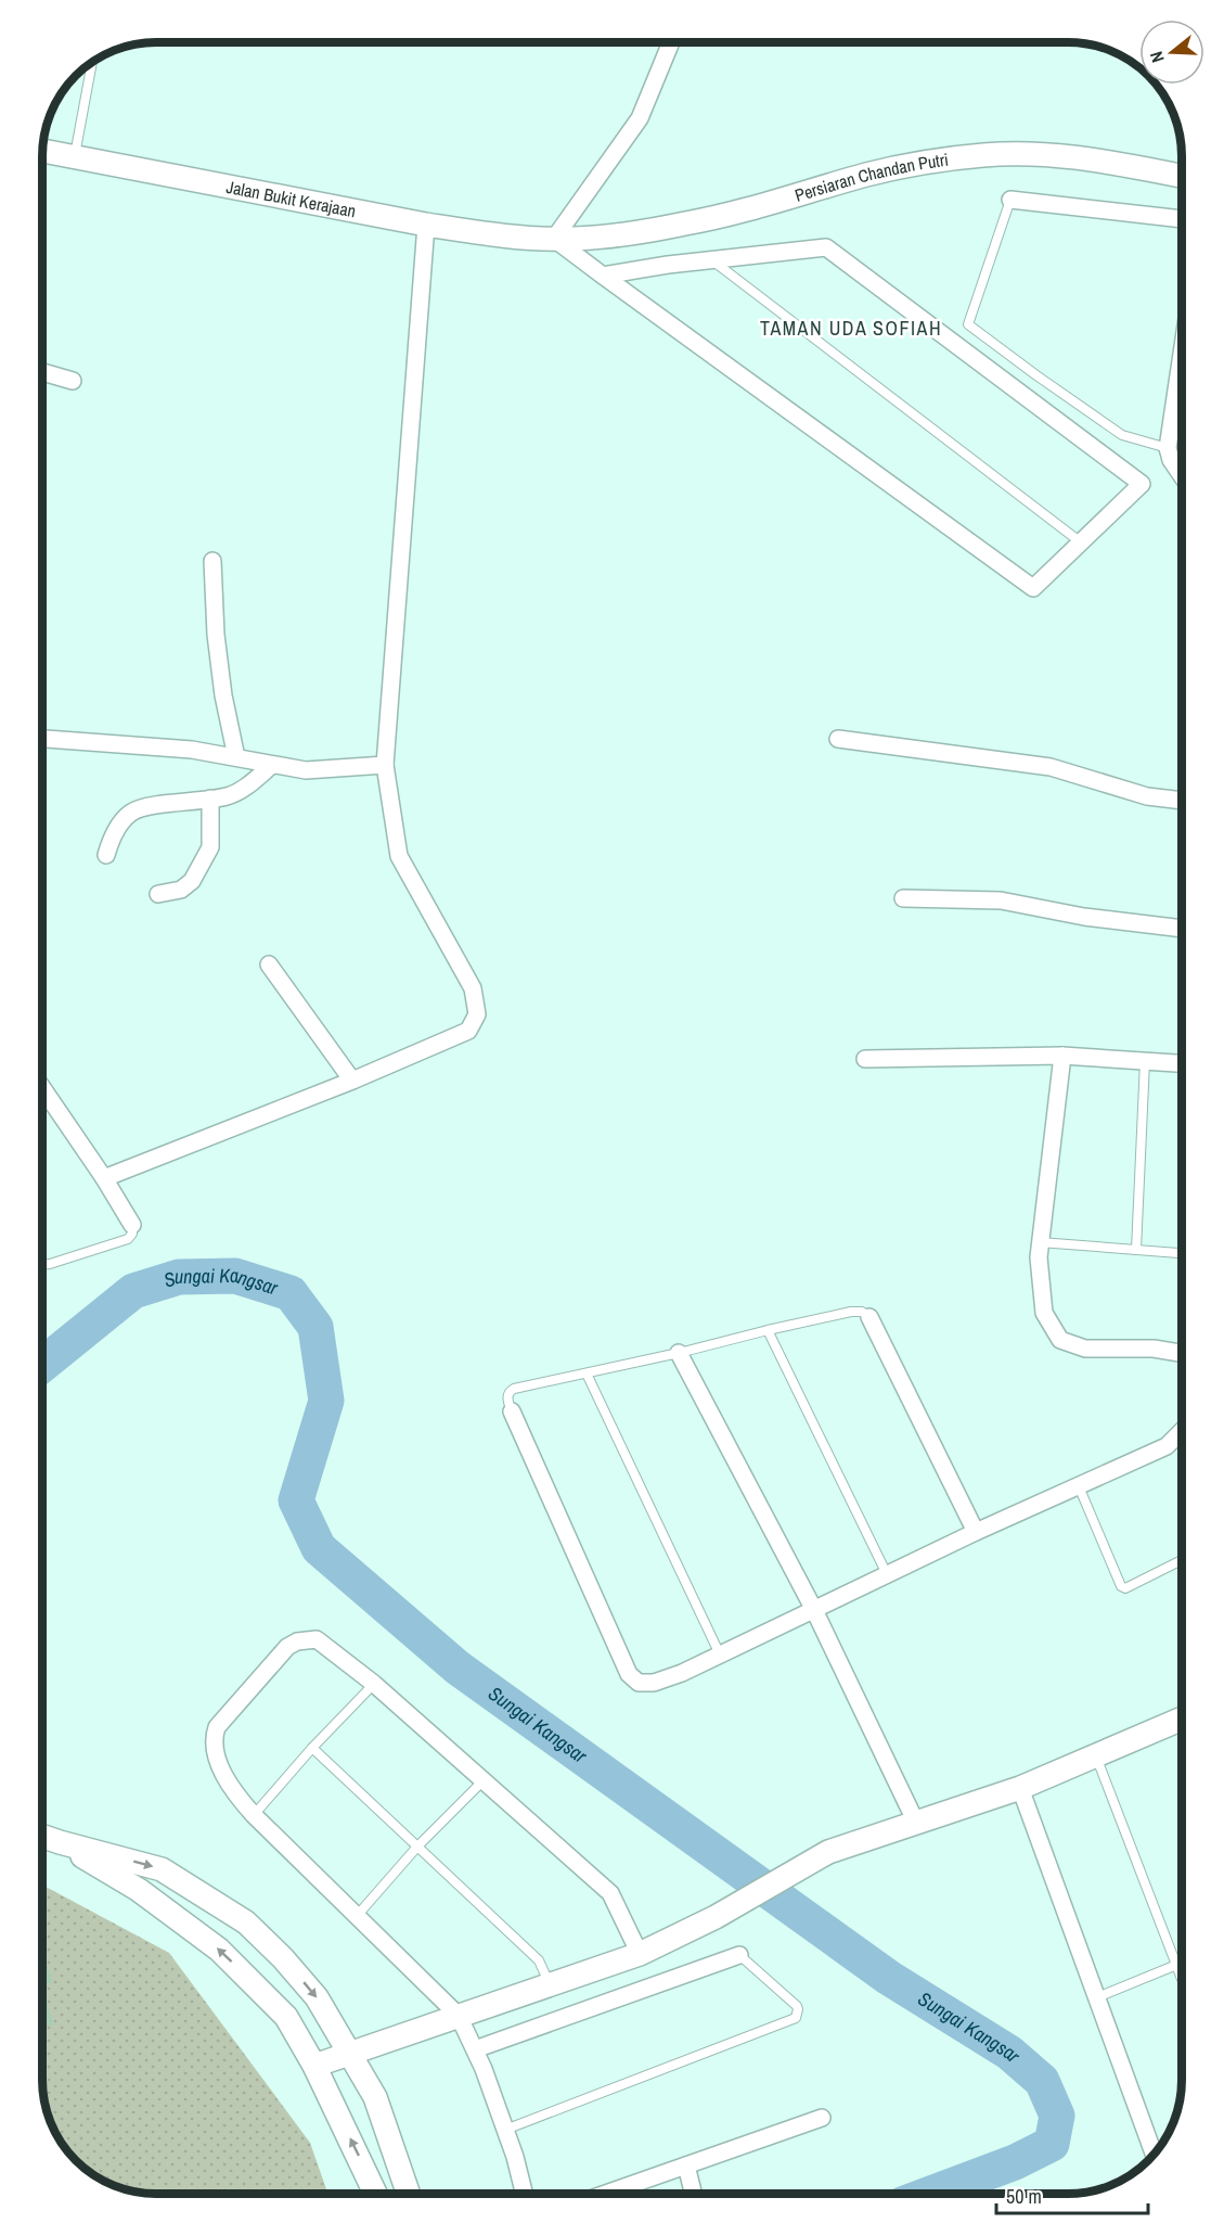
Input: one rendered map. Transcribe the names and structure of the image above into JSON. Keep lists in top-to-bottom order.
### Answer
{
  "streets": {
    "street": ["Persiaran Chandan Putri", "Jalan Bukit Kerajaan"]
  },
  "crossings": [
    ["Persiaran Chandan Putri", "Jalan Bukit Kerajaan"]
  ],
  "districts": ["TAMAN UDA SOFIAH"],
  "water": ["Sungai Kangsar"],
  "scale_bar": "50 m",
  "north": "left"
}
